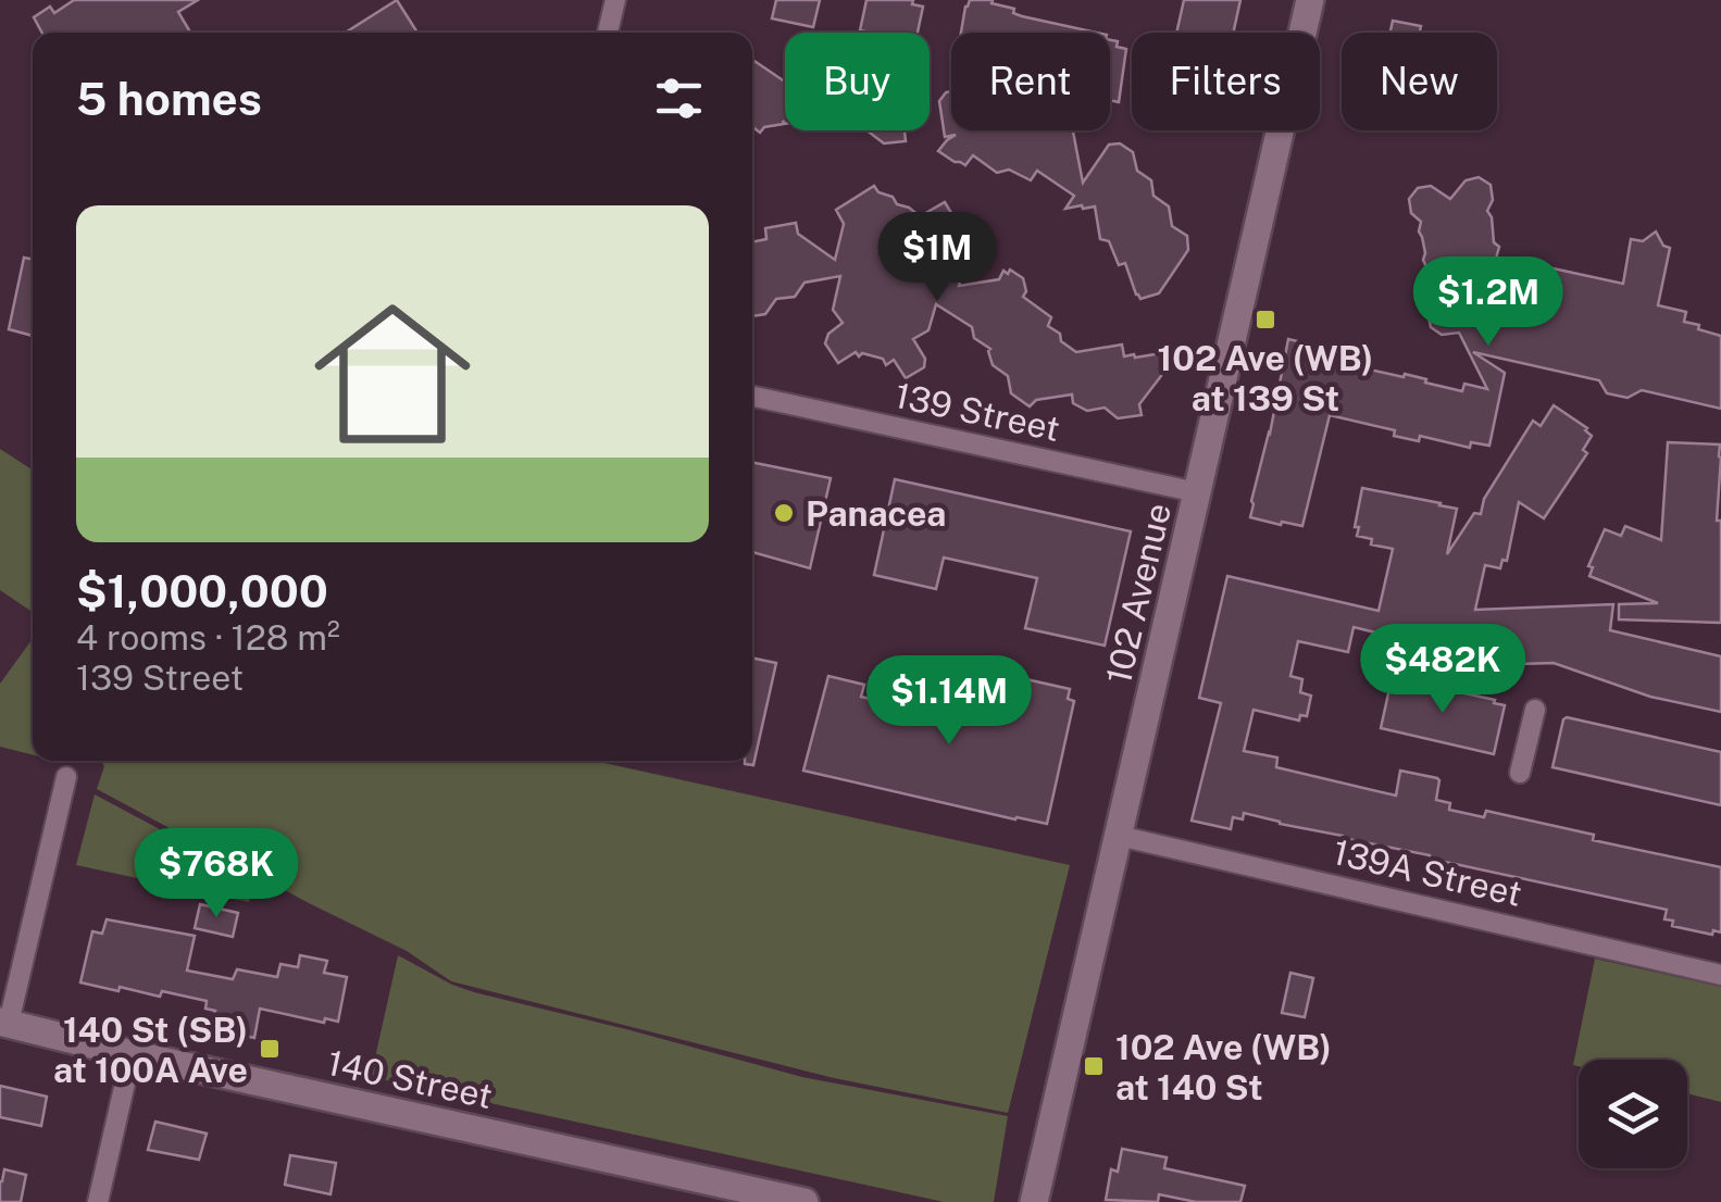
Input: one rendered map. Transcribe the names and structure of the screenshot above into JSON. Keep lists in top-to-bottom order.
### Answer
{
  "streets": {
    "street": [
      "139 Street",
      "102 Avenue",
      "139A Street",
      "140 Street"
    ]
  },
  "crossings": [
    ["139 Street", "102 Avenue"],
    ["102 Avenue", "139A Street"]
  ],
  "places": {
    "transit": ["102 Ave (WB) at 139 St", "140 St (SB) at 100A Ave", "102 Ave (WB) at 140 St"],
    "other": ["Panacea"]
  },
  "page": {
    "chip": [
      "Buy",
      "Rent",
      "Filters",
      "New"
    ],
    "heading": "5 homes",
    "list": [
      {
        "name": "$1,000,000",
        "note": "4 rooms · 128 m² · 139 Street"
      }
    ],
    "price": [
      "$1M",
      "$1.2M",
      "$482K",
      "$1.14M",
      "$768K"
    ]
  }
}
